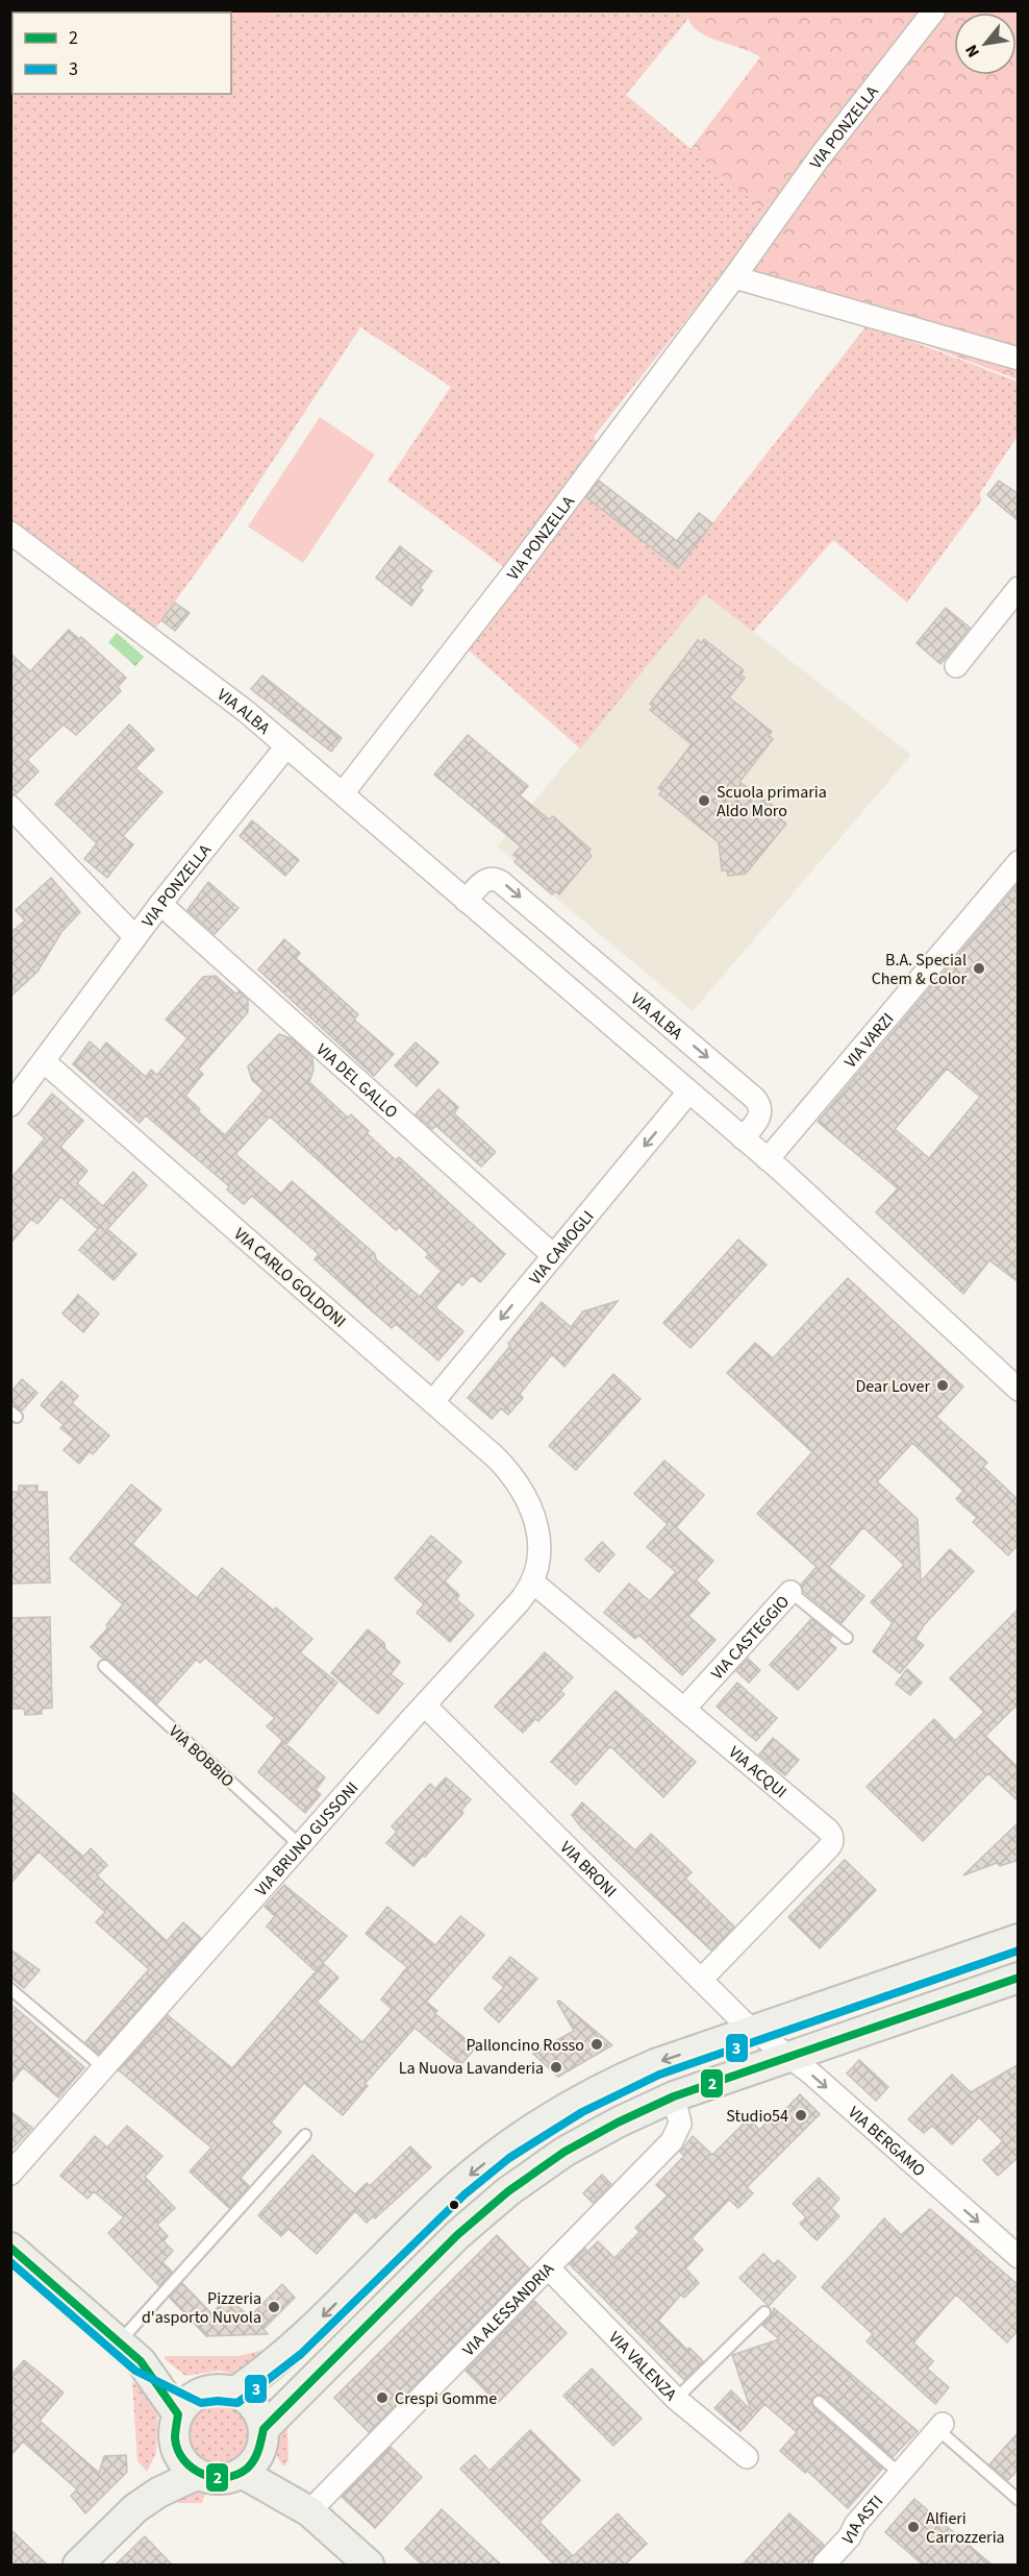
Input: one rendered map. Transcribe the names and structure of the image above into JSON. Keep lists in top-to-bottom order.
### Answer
{
  "streets": {
    "street": [
      "VIA PONZELLA",
      "VIA ALBA",
      "VIA VARZI",
      "VIA DEL GALLO",
      "VIA CAMOGLI",
      "VIA CARLO GOLDONI",
      "VIA CASTEGGIO",
      "VIA ACQUI",
      "VIA BRUNO GUSSONI",
      "VIA BRONI",
      "VIA BERGAMO",
      "VIA ALESSANDRIA",
      "VIA VALENZA",
      "VIA ASTI"
    ],
    "lane": ["VIA BOBBIO"]
  },
  "crossings": [
    ["VIA PONZELLA", "VIA ALBA"],
    ["VIA PONZELLA", "VIA DEL GALLO"],
    ["VIA PONZELLA", "VIA CARLO GOLDONI"],
    ["VIA ALBA", "VIA VARZI"],
    ["VIA ALBA", "VIA CAMOGLI"],
    ["VIA DEL GALLO", "VIA CAMOGLI"],
    ["VIA CAMOGLI", "VIA CARLO GOLDONI"],
    ["VIA CARLO GOLDONI", "VIA BRUNO GUSSONI"],
    ["VIA CASTEGGIO", "VIA ACQUI"],
    ["VIA BOBBIO", "VIA BRUNO GUSSONI"],
    ["VIA ACQUI", "VIA BRUNO GUSSONI"],
    ["VIA ACQUI", "VIA BRONI"],
    ["VIA BRUNO GUSSONI", "VIA BRONI"],
    ["VIA BRONI", "VIA BERGAMO"],
    ["VIA ALESSANDRIA", "VIA VALENZA"]
  ],
  "one_way": ["VIA CAMOGLI", "VIA BERGAMO"],
  "places": [
    "Scuola primaria Aldo Moro",
    "B.A. Special Chem & Color",
    "Dear Lover",
    "Palloncino Rosso",
    "La Nuova Lavanderia",
    "Studio54",
    "Pizzeria d'asporto Nuvola",
    "Crespi Gomme",
    "Alfieri Carrozzeria"
  ],
  "lines": ["transit line 3", "transit line 2"],
  "legend": ["2", "3"],
  "north": "bottom left"
}
